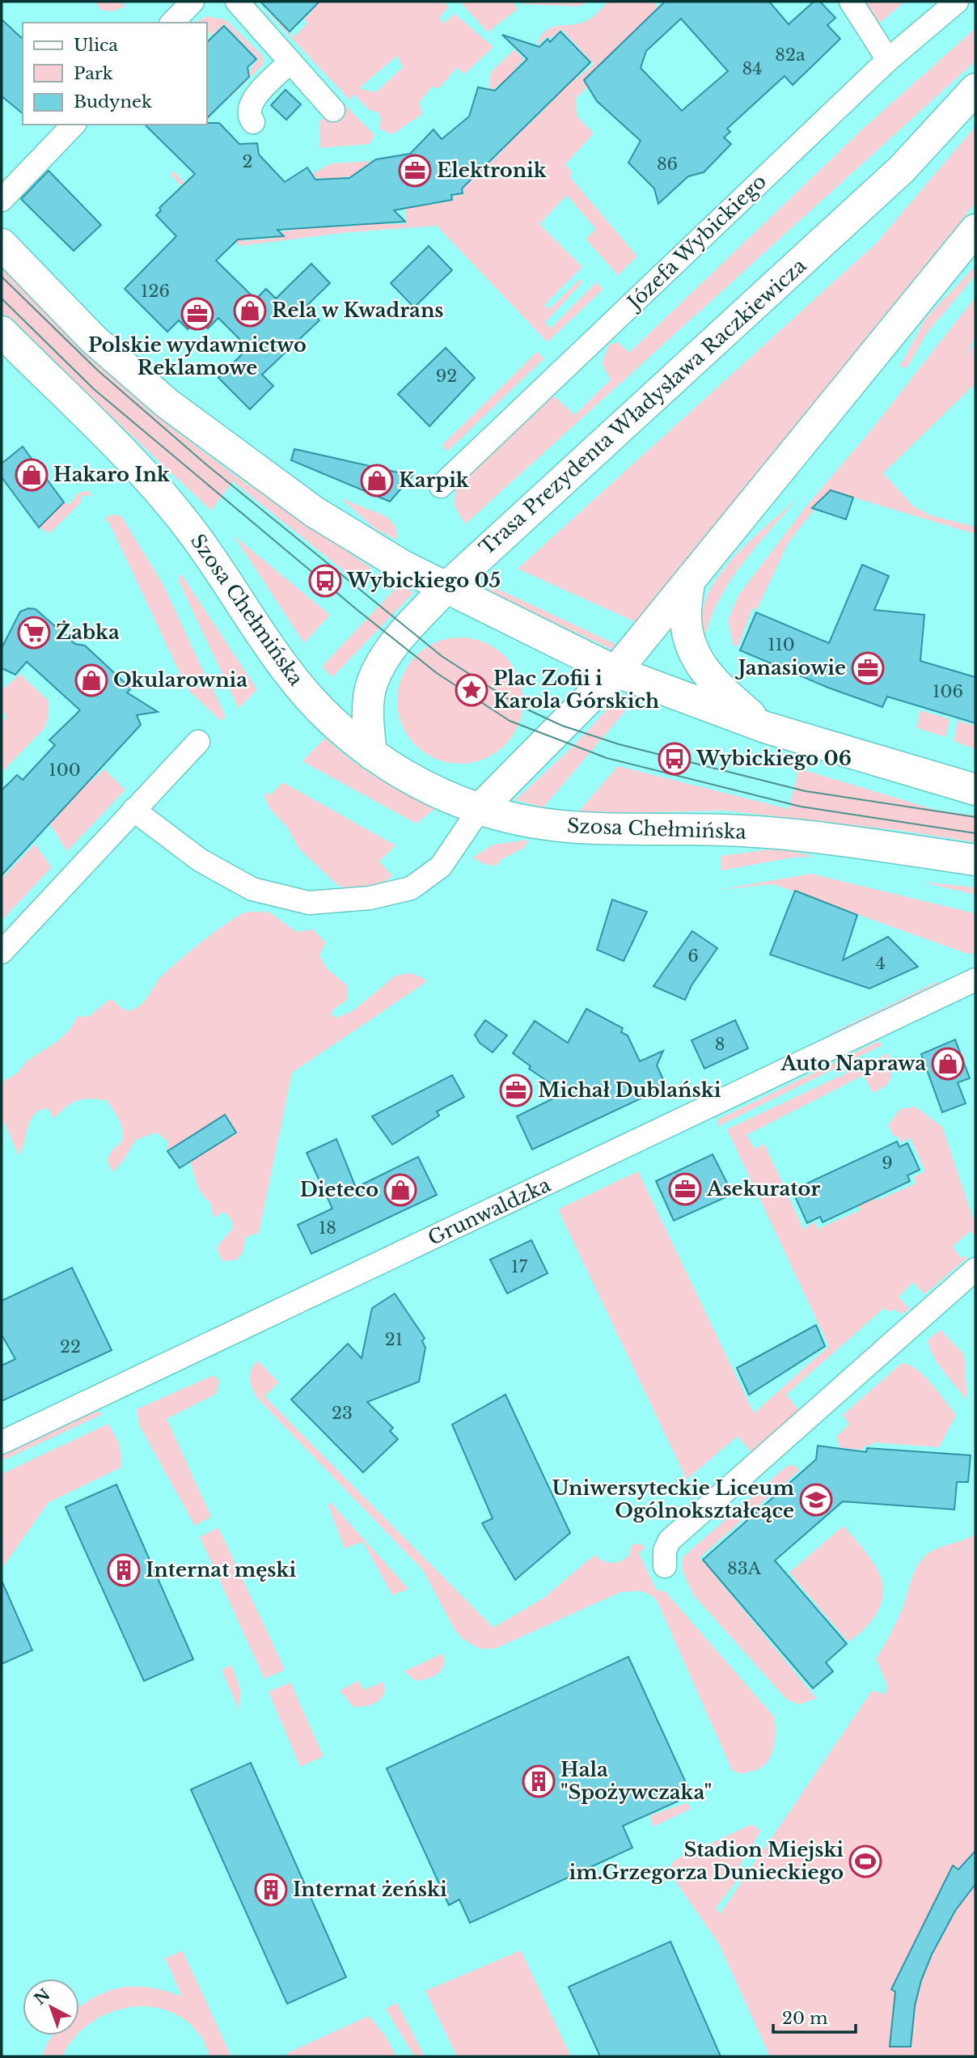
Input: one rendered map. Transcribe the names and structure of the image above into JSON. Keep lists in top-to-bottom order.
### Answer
{
  "streets": {
    "main road": ["Trasa Prezydenta Władysława Raczkiewicza", "Szosa Chełmińska"],
    "street": ["Józefa Wybickiego", "Grunwaldzka"]
  },
  "crossings": [
    ["Trasa Prezydenta Władysława Raczkiewicza", "Szosa Chełmińska"]
  ],
  "places": {
    "office": [
      "Elektronik",
      "Polskie wydawnictwo Reklamowe",
      "Janasiowie",
      "Michał Dublański",
      "Asekurator"
    ],
    "shop": [
      "Rela w Kwadrans",
      "Hakaro Ink",
      "Karpik",
      "Okularownia",
      "Auto Naprawa",
      "Dieteco"
    ],
    "bus stop": ["Wybickiego 05", "Wybickiego 06"],
    "supermarket": ["Żabka"],
    "place": ["Plac Zofii i Karola Górskich"],
    "school or university": ["Uniwersyteckie Liceum Ogólnokształcące"],
    "building": ["Internat męski", "Hala \"Spożywczaka\"", "Internat żeński"],
    "sports": ["Stadion Miejski im.Grzegorza Dunieckiego"]
  },
  "house_numbers": [
    "82a",
    "84",
    "2",
    "86",
    "126",
    "92",
    "110",
    "106",
    "100",
    "6",
    "4",
    "8",
    "9",
    "18",
    "17",
    "21",
    "22",
    "23",
    "83A"
  ],
  "legend": ["Ulica", "Park", "Budynek"],
  "scale_bar": "20 m",
  "north": "top left"
}
